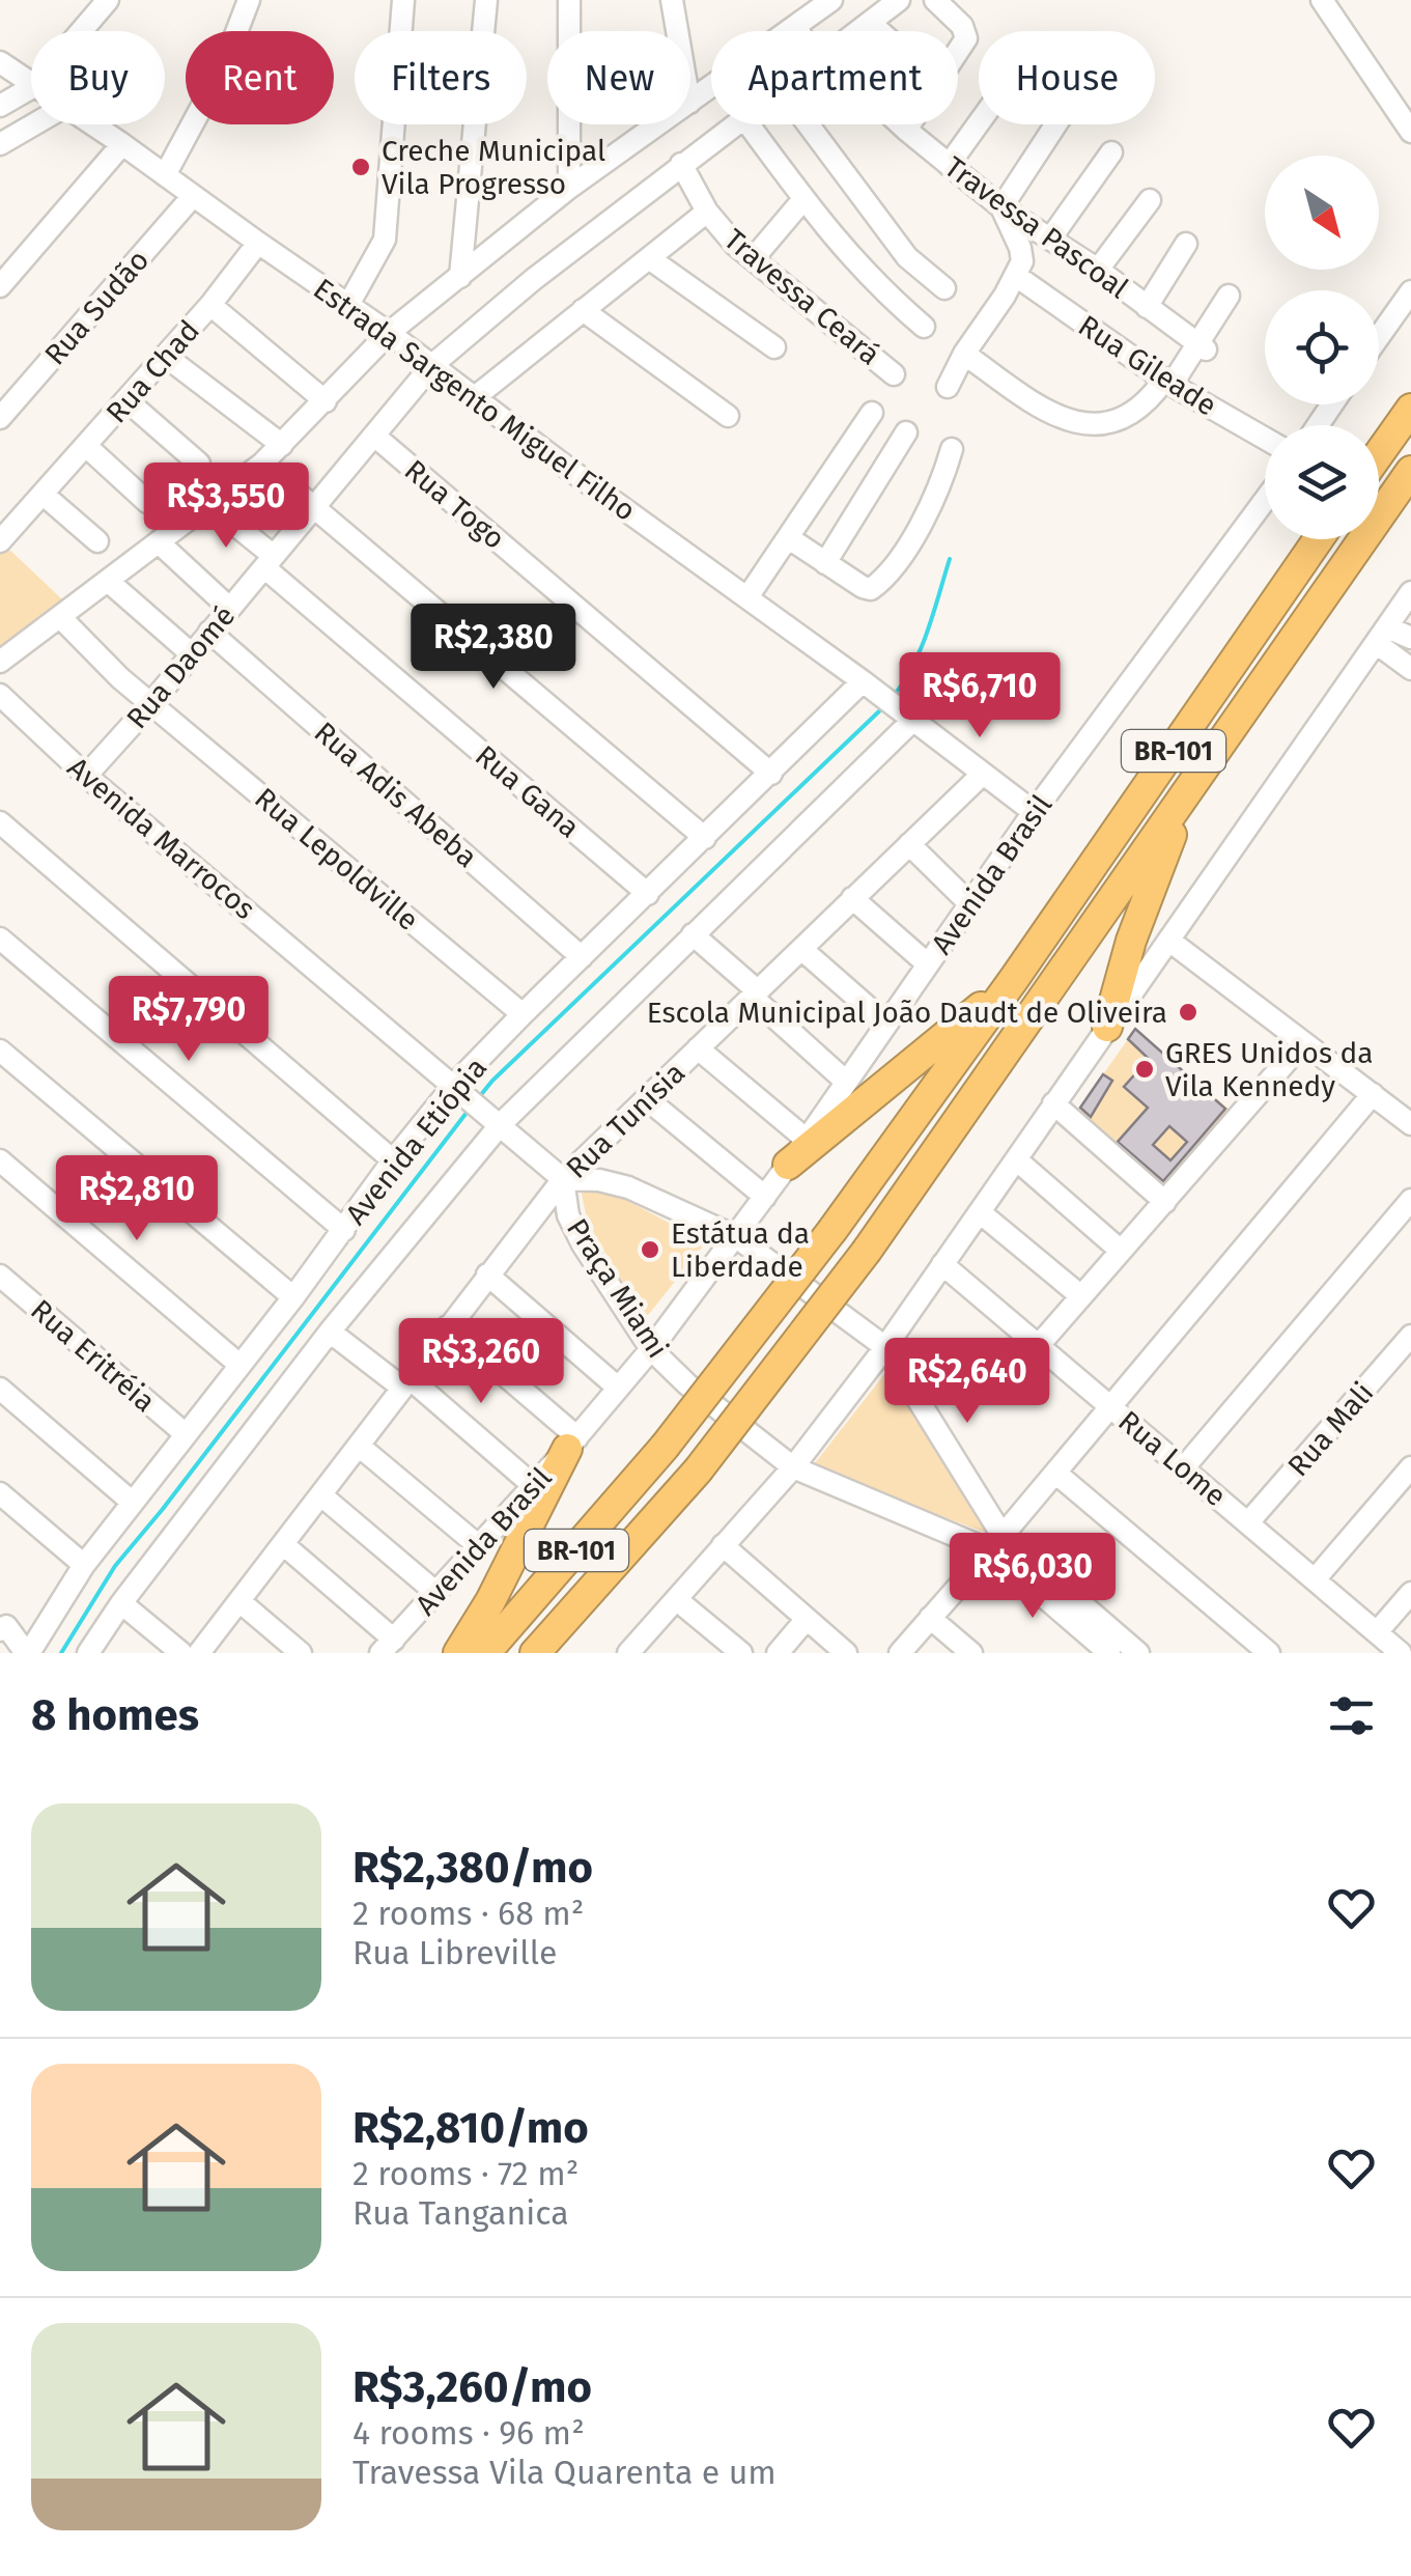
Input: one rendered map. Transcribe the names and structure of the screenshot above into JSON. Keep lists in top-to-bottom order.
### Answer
{
  "streets": {
    "highway": ["BR-101"],
    "street": [
      "Travessa Pascoal",
      "Travessa Ceará",
      "Rua Sudão",
      "Rua Gileade",
      "Rua Chad",
      "Estrada Sargento Miguel Filho",
      "Rua Togo",
      "Rua Daomé",
      "Rua Gana",
      "Rua Adis Abeba",
      "Avenida Marrocos",
      "Rua Lepoldville",
      "Avenida Brasil",
      "Rua Tunísia",
      "Avenida Etiópia",
      "Praça Miami",
      "Rua Eritréia",
      "Rua Mali",
      "Rua Lome"
    ]
  },
  "crossings": [
    ["Travessa Ceará", "Rua Daomé"],
    ["Rua Sudão", "Estrada Sargento Miguel Filho"],
    ["Rua Chad", "Estrada Sargento Miguel Filho"],
    ["Estrada Sargento Miguel Filho", "Rua Daomé"],
    ["Estrada Sargento Miguel Filho", "Avenida Brasil"],
    ["Estrada Sargento Miguel Filho", "Rua Tunísia"],
    ["Estrada Sargento Miguel Filho", "Avenida Etiópia"],
    ["Rua Togo", "Rua Daomé"],
    ["Rua Togo", "Avenida Etiópia"],
    ["Rua Daomé", "Rua Gana"],
    ["Rua Daomé", "Rua Adis Abeba"],
    ["Rua Daomé", "Avenida Marrocos"],
    ["Rua Daomé", "Rua Lepoldville"],
    ["Rua Gana", "Avenida Etiópia"],
    ["Rua Adis Abeba", "Avenida Etiópia"],
    ["Avenida Marrocos", "Rua Tunísia"],
    ["Avenida Marrocos", "Avenida Etiópia"],
    ["Avenida Marrocos", "Praça Miami"],
    ["Rua Lepoldville", "Avenida Etiópia"],
    ["Avenida Brasil", "Praça Miami"],
    ["Rua Tunísia", "Praça Miami"],
    ["Avenida Etiópia", "Rua Eritréia"],
    ["Rua Mali", "Rua Lome"]
  ],
  "places": [
    "Creche Municipal Vila Progresso",
    "Escola Municipal João Daudt de Oliveira",
    "GRES Unidos da Vila Kennedy",
    "Estátua da Liberdade"
  ],
  "north": "bottom right",
  "page": {
    "chip": [
      "Buy",
      "Rent",
      "Filters",
      "New",
      "Apartment",
      "House"
    ],
    "price": [
      "R$3,550",
      "R$2,380",
      "R$6,710",
      "R$7,790",
      "R$2,810",
      "R$3,260",
      "R$2,640",
      "R$6,030"
    ],
    "heading": "8 homes",
    "list": [
      {
        "name": "R$2,380/mo",
        "note": "2 rooms · 68 m² · Rua Libreville"
      },
      {
        "name": "R$2,810/mo",
        "note": "2 rooms · 72 m² · Rua Tanganica"
      },
      {
        "name": "R$3,260/mo",
        "note": "4 rooms · 96 m² · Travessa Vila Quarenta e um"
      }
    ]
  }
}
